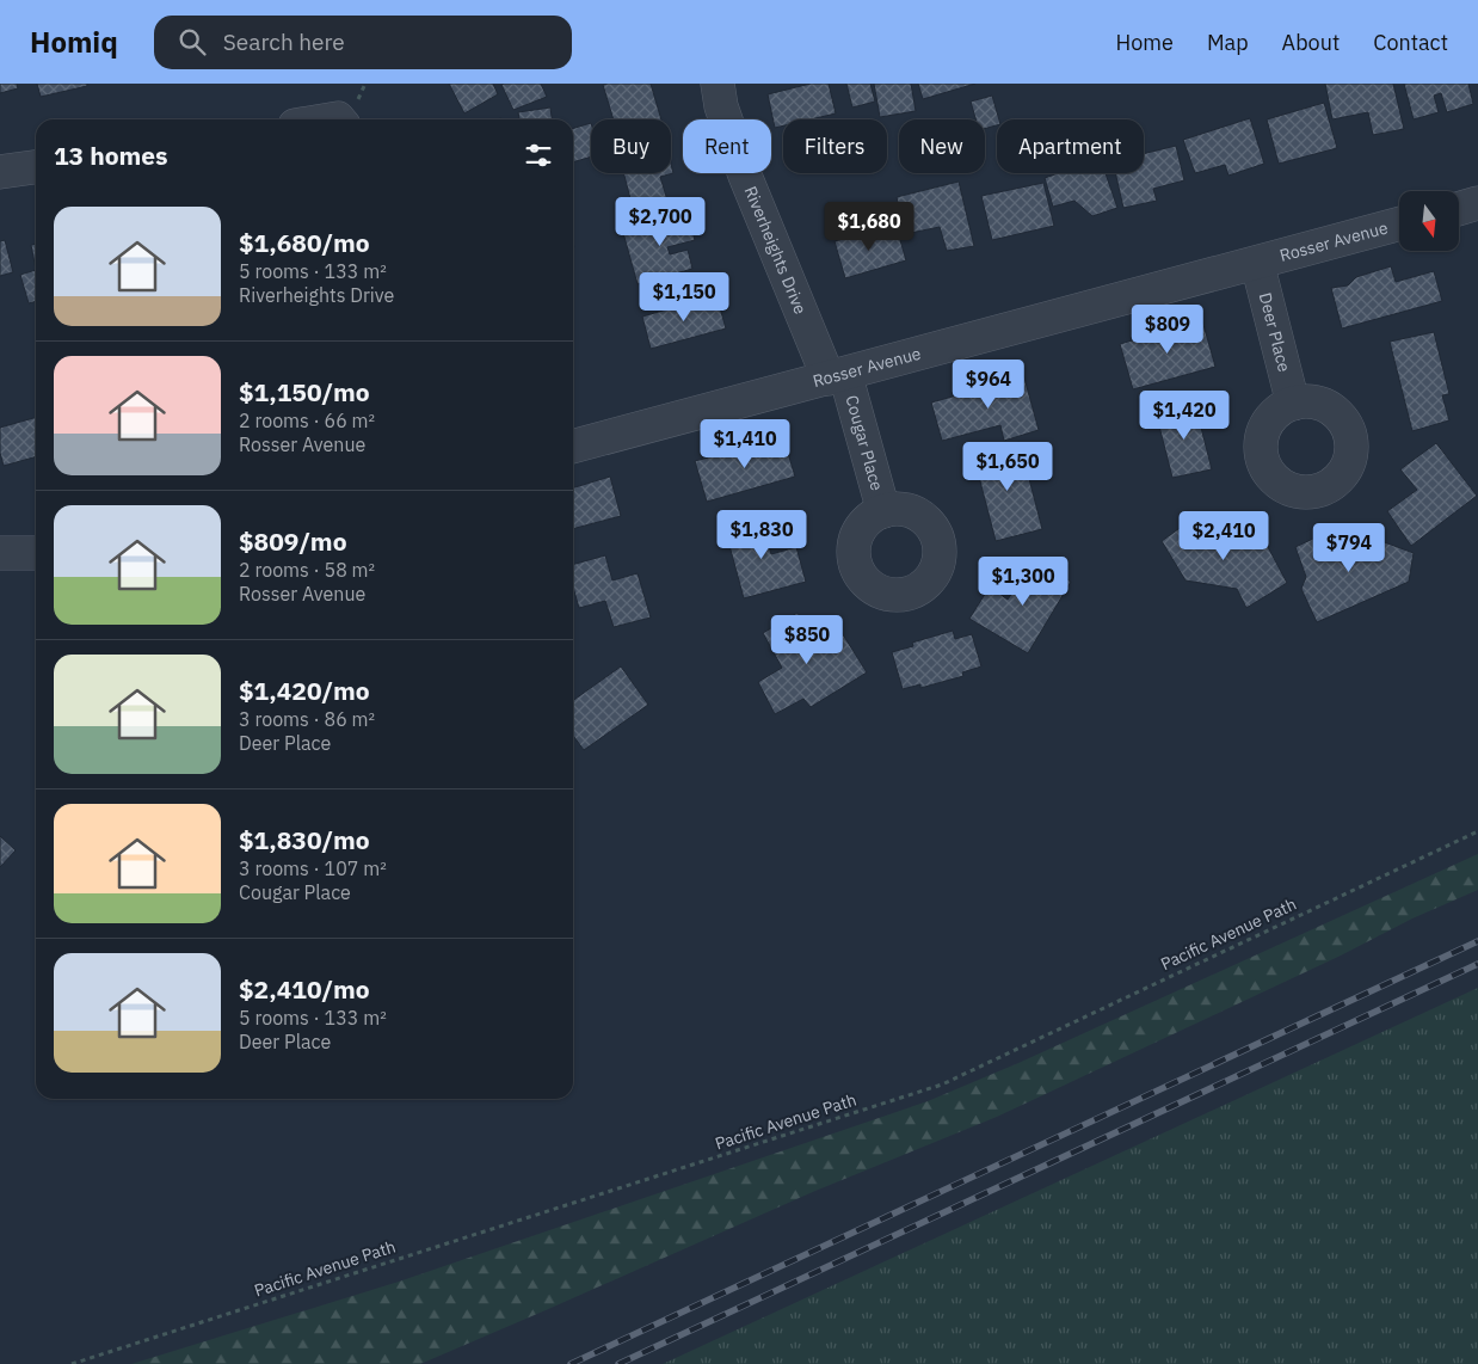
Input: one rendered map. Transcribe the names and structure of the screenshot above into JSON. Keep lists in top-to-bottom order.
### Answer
{
  "streets": {
    "street": [
      "Rosser Avenue",
      "Riverheights Drive",
      "Deer Place",
      "Cougar Place"
    ],
    "path": ["Pacific Avenue Path"]
  },
  "crossings": [
    ["Rosser Avenue", "Riverheights Drive"],
    ["Rosser Avenue", "Deer Place"],
    ["Rosser Avenue", "Cougar Place"],
    ["Riverheights Drive", "Cougar Place"]
  ],
  "north": "bottom",
  "page": {
    "header": "Homiq",
    "search": "Search here",
    "nav": [
      "Home",
      "Map",
      "About",
      "Contact"
    ],
    "chip": [
      "Buy",
      "Rent",
      "Filters",
      "New",
      "Apartment"
    ],
    "heading": "13 homes",
    "list": [
      {
        "name": "$1,680/mo",
        "note": "5 rooms · 133 m² · Riverheights Drive"
      },
      {
        "name": "$1,150/mo",
        "note": "2 rooms · 66 m² · Rosser Avenue"
      },
      {
        "name": "$809/mo",
        "note": "2 rooms · 58 m² · Rosser Avenue"
      },
      {
        "name": "$1,420/mo",
        "note": "3 rooms · 86 m² · Deer Place"
      },
      {
        "name": "$1,830/mo",
        "note": "3 rooms · 107 m² · Cougar Place"
      },
      {
        "name": "$2,410/mo",
        "note": "5 rooms · 133 m² · Deer Place"
      }
    ],
    "price": [
      "$2,700",
      "$1,680",
      "$1,150",
      "$809",
      "$964",
      "$1,420",
      "$1,410",
      "$1,650",
      "$1,830",
      "$2,410",
      "$794",
      "$1,300",
      "$850"
    ]
  }
}
